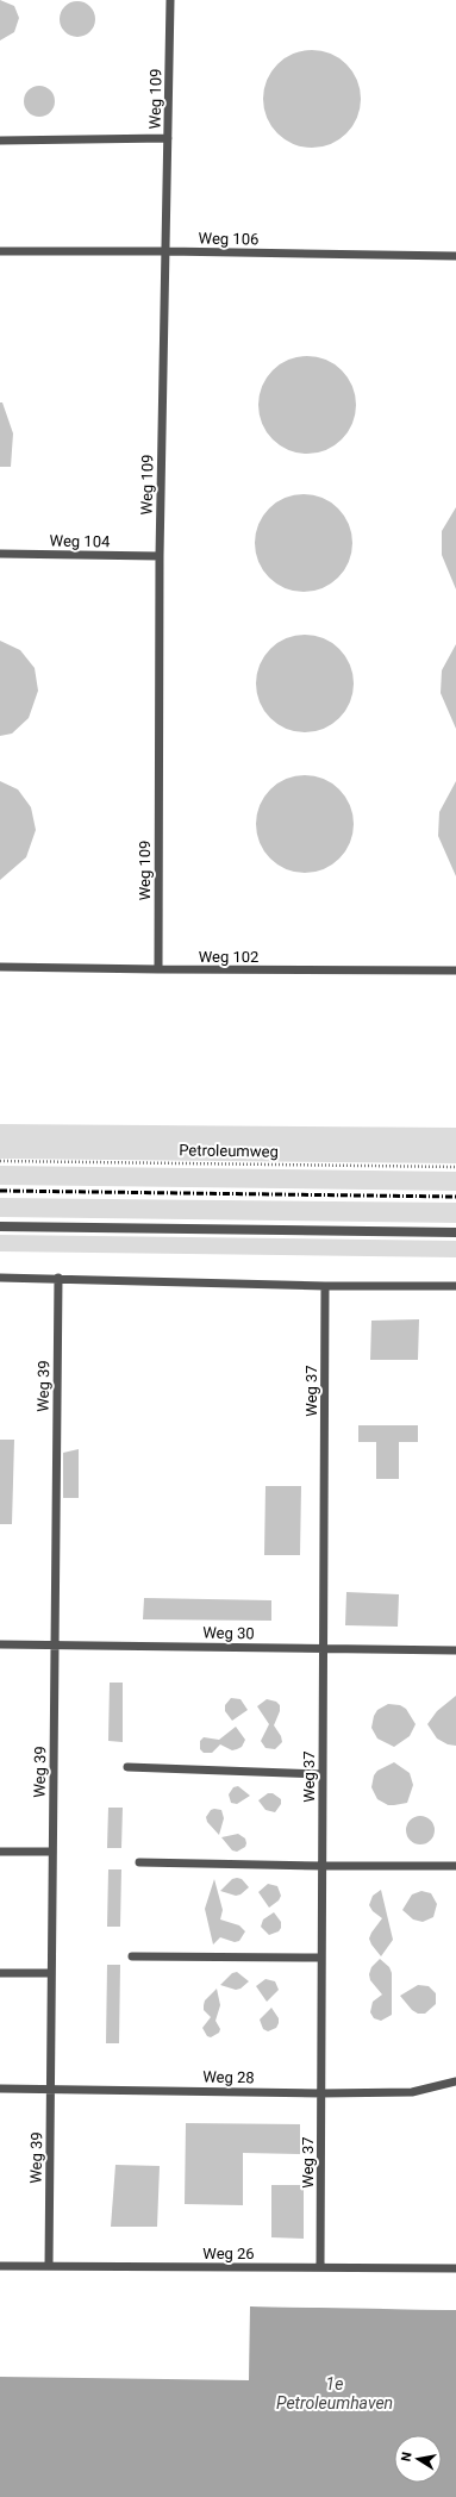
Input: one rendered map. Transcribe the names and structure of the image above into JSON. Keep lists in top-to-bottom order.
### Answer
{
  "streets": {
    "lane": [
      "Weg 109",
      "Weg 106",
      "Weg 104",
      "Weg 102",
      "Weg 39",
      "Weg 37",
      "Weg 30",
      "Weg 28",
      "Weg 26"
    ],
    "path": ["Petroleumweg"]
  },
  "crossings": [
    ["Weg 109", "Weg 106"],
    ["Weg 109", "Weg 104"],
    ["Weg 109", "Weg 102"],
    ["Weg 39", "Weg 30"],
    ["Weg 39", "Weg 28"],
    ["Weg 39", "Weg 26"],
    ["Weg 37", "Weg 30"],
    ["Weg 37", "Weg 28"],
    ["Weg 37", "Weg 26"]
  ],
  "water": ["1e Petroleumhaven"],
  "north": "left"
}
